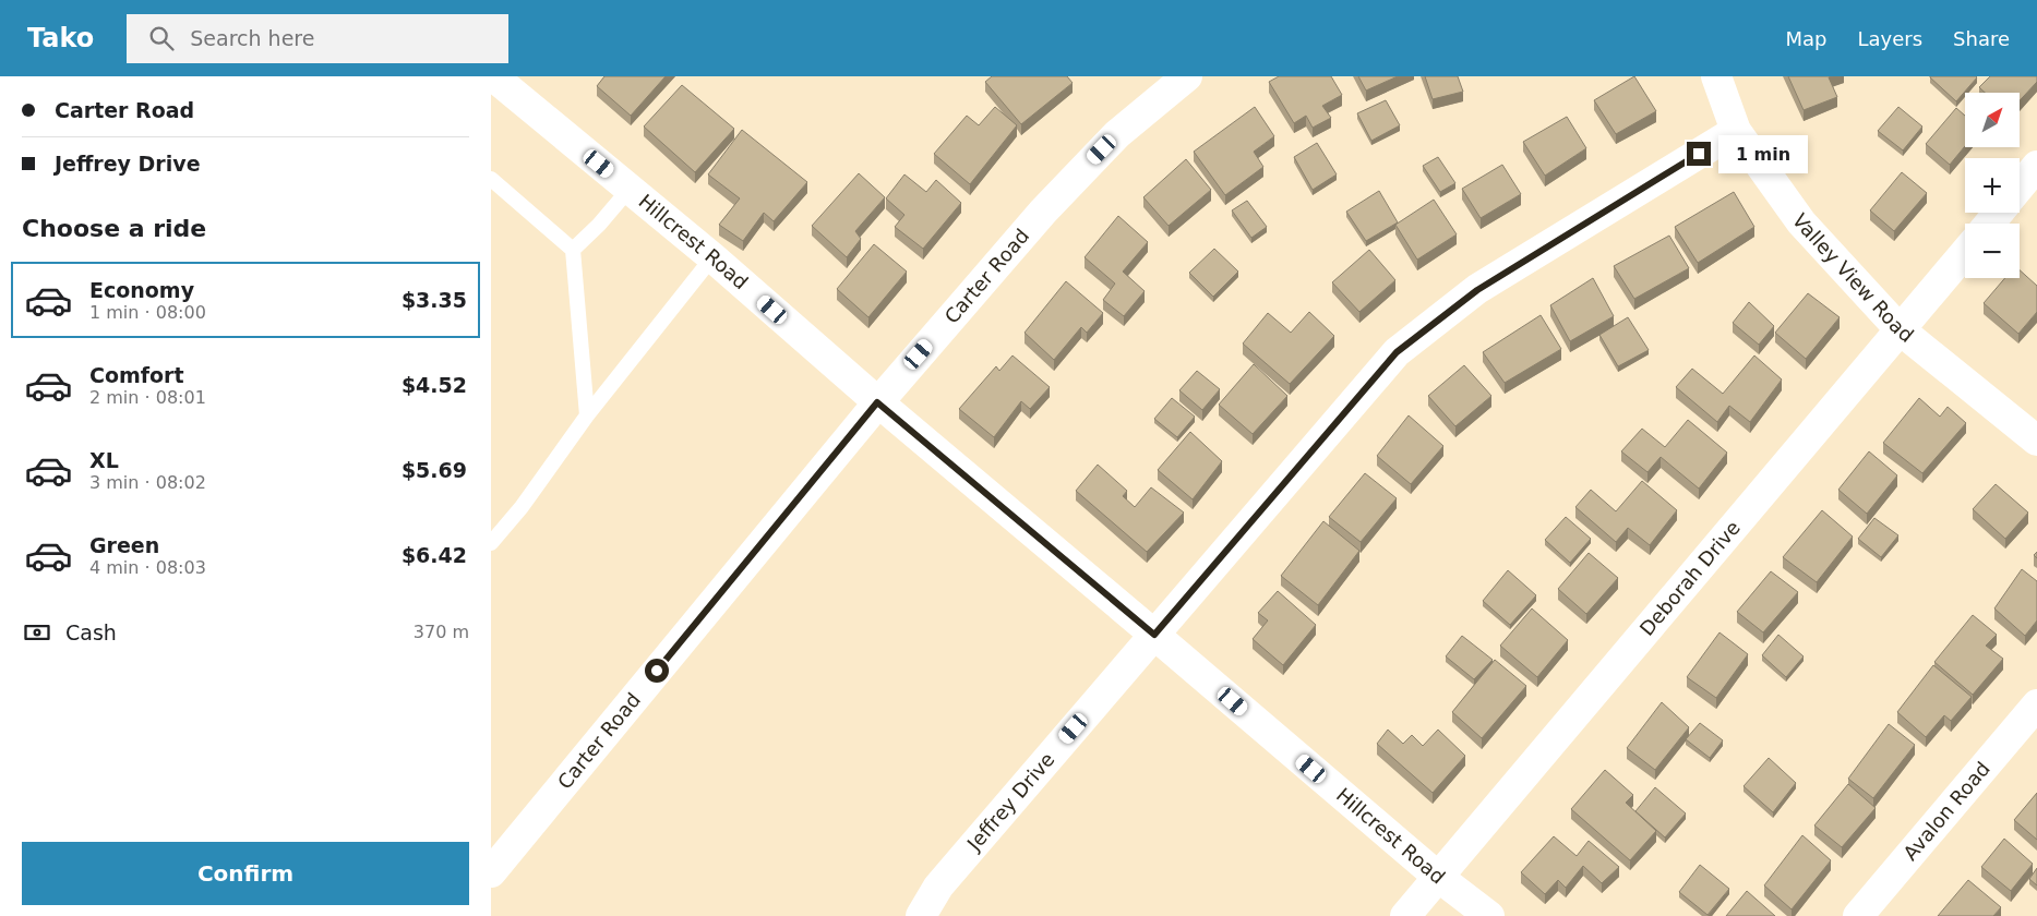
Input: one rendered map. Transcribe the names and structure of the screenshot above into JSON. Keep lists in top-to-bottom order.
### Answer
{
  "streets": {
    "street": [
      "Hillcrest Road",
      "Carter Road",
      "Valley View Road",
      "Deborah Drive",
      "Jeffrey Drive",
      "Avalon Road"
    ]
  },
  "crossings": [
    ["Hillcrest Road", "Carter Road"],
    ["Hillcrest Road", "Deborah Drive"],
    ["Hillcrest Road", "Jeffrey Drive"],
    ["Valley View Road", "Deborah Drive"],
    ["Valley View Road", "Jeffrey Drive"]
  ],
  "north": "top right",
  "page": {
    "header": "Tako",
    "search": "Search here",
    "nav": ["Map", "Layers", "Share"],
    "banner": ["Carter Road", "Jeffrey Drive"],
    "map_buttons": ["+", "−"],
    "bubble": "1 min",
    "heading": "Choose a ride",
    "list": [
      {
        "name": "Economy",
        "note": "1 min · 08:00",
        "value": "$3.35"
      },
      {
        "name": "Comfort",
        "note": "2 min · 08:01",
        "value": "$4.52"
      },
      {
        "name": "XL",
        "note": "3 min · 08:02",
        "value": "$5.69"
      },
      {
        "name": "Green",
        "note": "4 min · 08:03",
        "value": "$6.42"
      }
    ],
    "pay": ["Cash", "370 m"],
    "buttons": "Confirm"
  }
}
